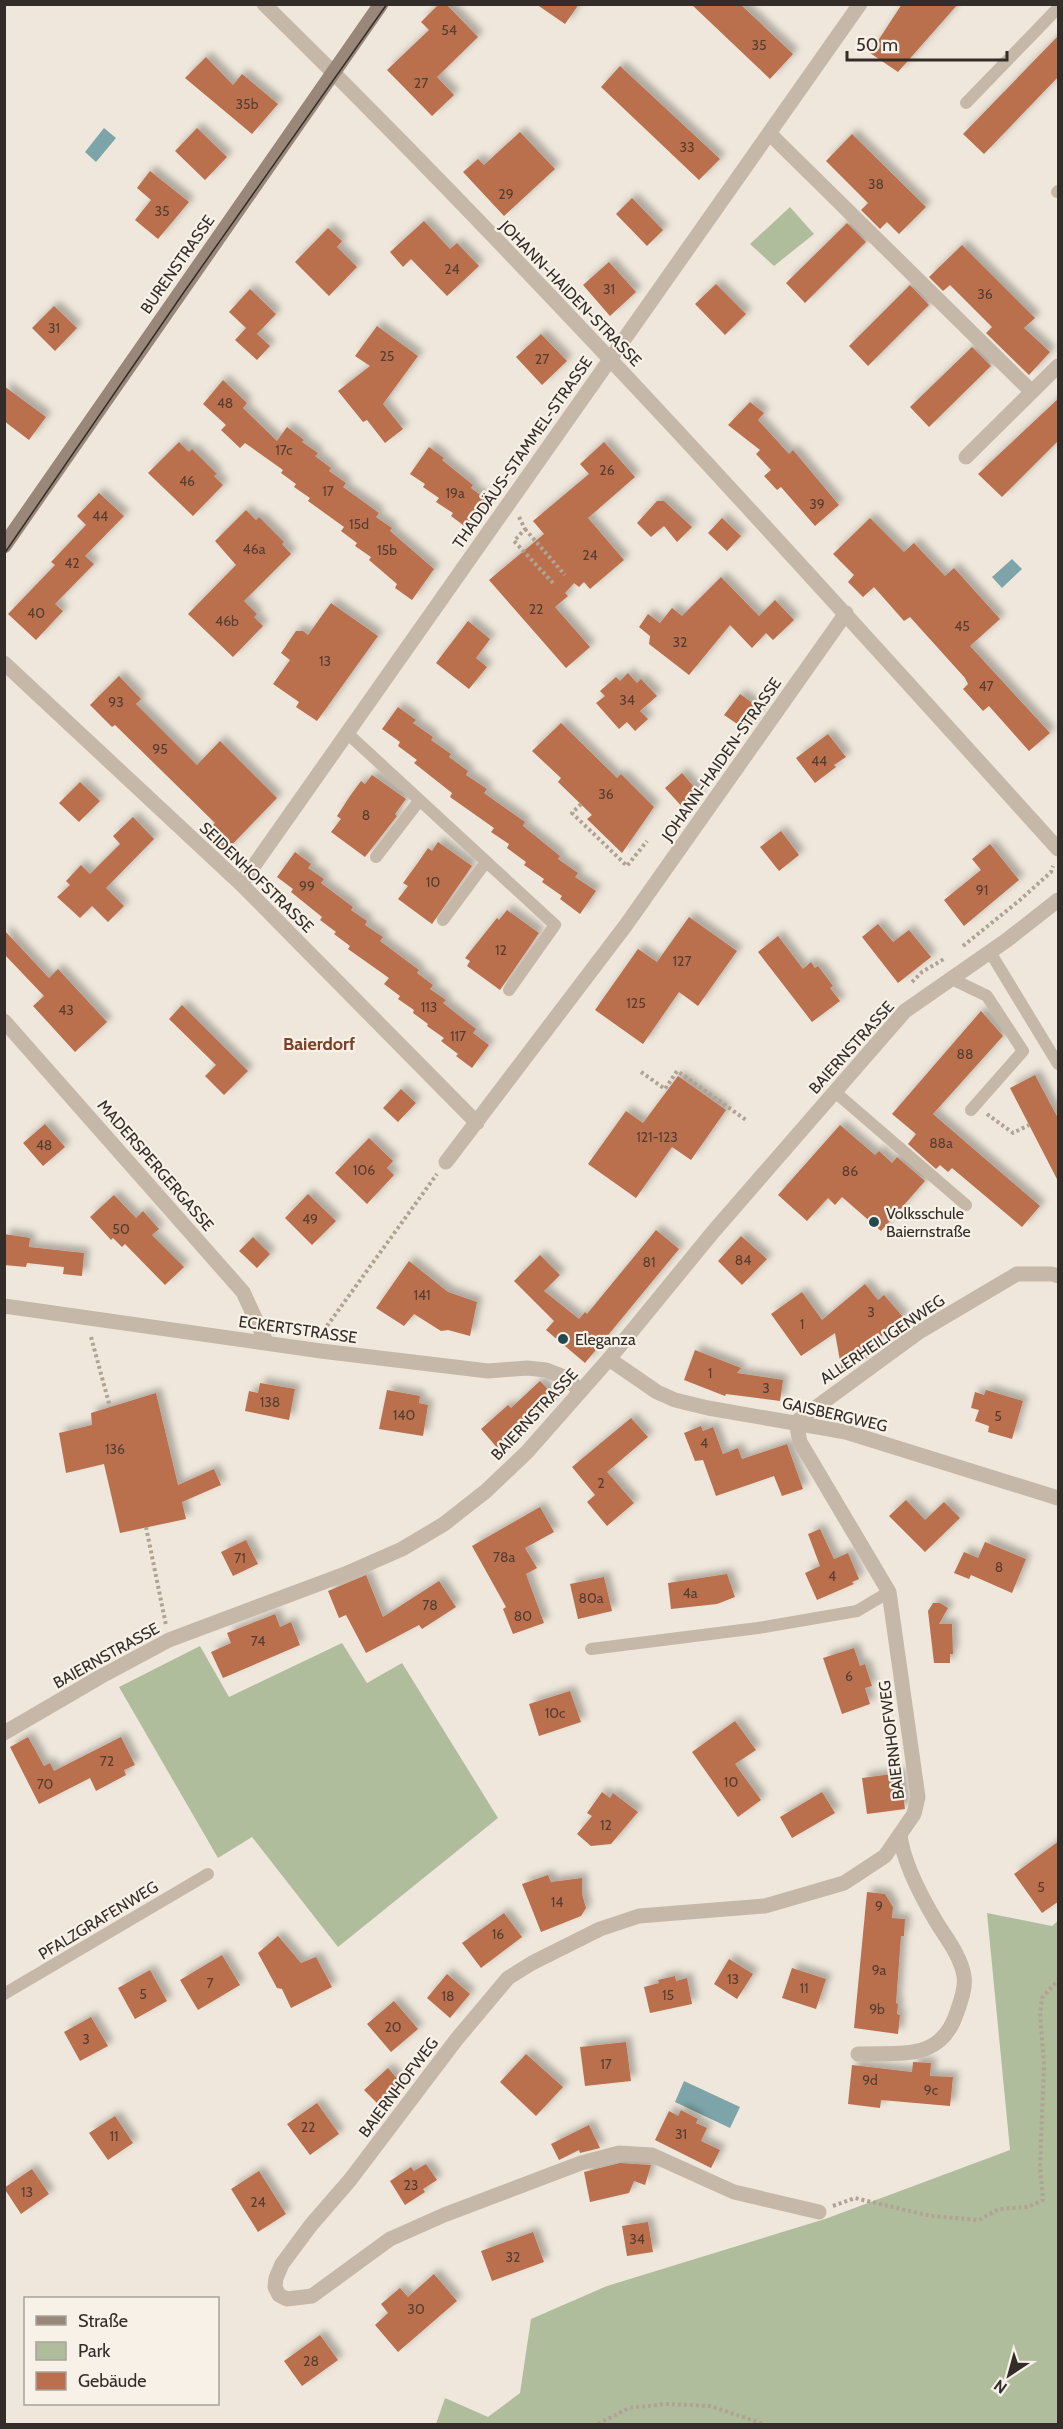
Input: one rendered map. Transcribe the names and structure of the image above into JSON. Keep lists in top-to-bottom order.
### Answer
{
  "streets": {
    "street": [
      "BURENSTRASSE",
      "JOHANN-HAIDEN-STRASSE",
      "THADDÄUS-STAMMEL-STRASSE",
      "SEIDENHOFSTRASSE",
      "BAIERNSTRASSE",
      "MADERSPERGERGASSE",
      "ECKERTSTRASSE",
      "ALLERHEILIGENWEG",
      "GAISBERGWEG",
      "BAIERNHOFWEG"
    ],
    "lane": ["PFALZGRAFENWEG"]
  },
  "crossings": [
    ["BURENSTRASSE", "JOHANN-HAIDEN-STRASSE"],
    ["JOHANN-HAIDEN-STRASSE", "THADDÄUS-STAMMEL-STRASSE"],
    ["JOHANN-HAIDEN-STRASSE", "SEIDENHOFSTRASSE"],
    ["THADDÄUS-STAMMEL-STRASSE", "SEIDENHOFSTRASSE"],
    ["BAIERNSTRASSE", "ECKERTSTRASSE"],
    ["BAIERNSTRASSE", "GAISBERGWEG"],
    ["MADERSPERGERGASSE", "ECKERTSTRASSE"],
    ["ALLERHEILIGENWEG", "GAISBERGWEG"],
    ["ALLERHEILIGENWEG", "BAIERNHOFWEG"],
    ["GAISBERGWEG", "BAIERNHOFWEG"]
  ],
  "districts": ["Baierdorf"],
  "places": ["Volksschule Baiernstraße", "Eleganza"],
  "house_numbers": [
    "54",
    "35",
    "27",
    "35b",
    "33",
    "38",
    "29",
    "35",
    "24",
    "31",
    "36",
    "31",
    "25",
    "27",
    "48",
    "17c",
    "26",
    "46",
    "17",
    "19a",
    "39",
    "44",
    "15d",
    "46a",
    "15b",
    "24",
    "42",
    "22",
    "40",
    "46b",
    "45",
    "32",
    "13",
    "47",
    "34",
    "93",
    "95",
    "44",
    "36",
    "8",
    "10",
    "99",
    "91",
    "12",
    "127",
    "125",
    "113",
    "43",
    "117",
    "88",
    "121-123",
    "88a",
    "48",
    "106",
    "86",
    "49",
    "50",
    "84",
    "81",
    "141",
    "3",
    "1",
    "1",
    "3",
    "138",
    "140",
    "5",
    "4",
    "136",
    "2",
    "78a",
    "71",
    "8",
    "4",
    "4a",
    "80a",
    "78",
    "80",
    "74",
    "6",
    "10c",
    "72",
    "10",
    "70",
    "12",
    "5",
    "14",
    "9",
    "16",
    "9a",
    "13",
    "7",
    "11",
    "5",
    "15",
    "18",
    "9b",
    "20",
    "3",
    "17",
    "9d",
    "9c",
    "22",
    "31",
    "11",
    "23",
    "13",
    "24",
    "34",
    "32",
    "30",
    "28"
  ],
  "legend": ["Straße", "Park", "Gebäude"],
  "scale_bar": "50 m",
  "north": "bottom left"
}
